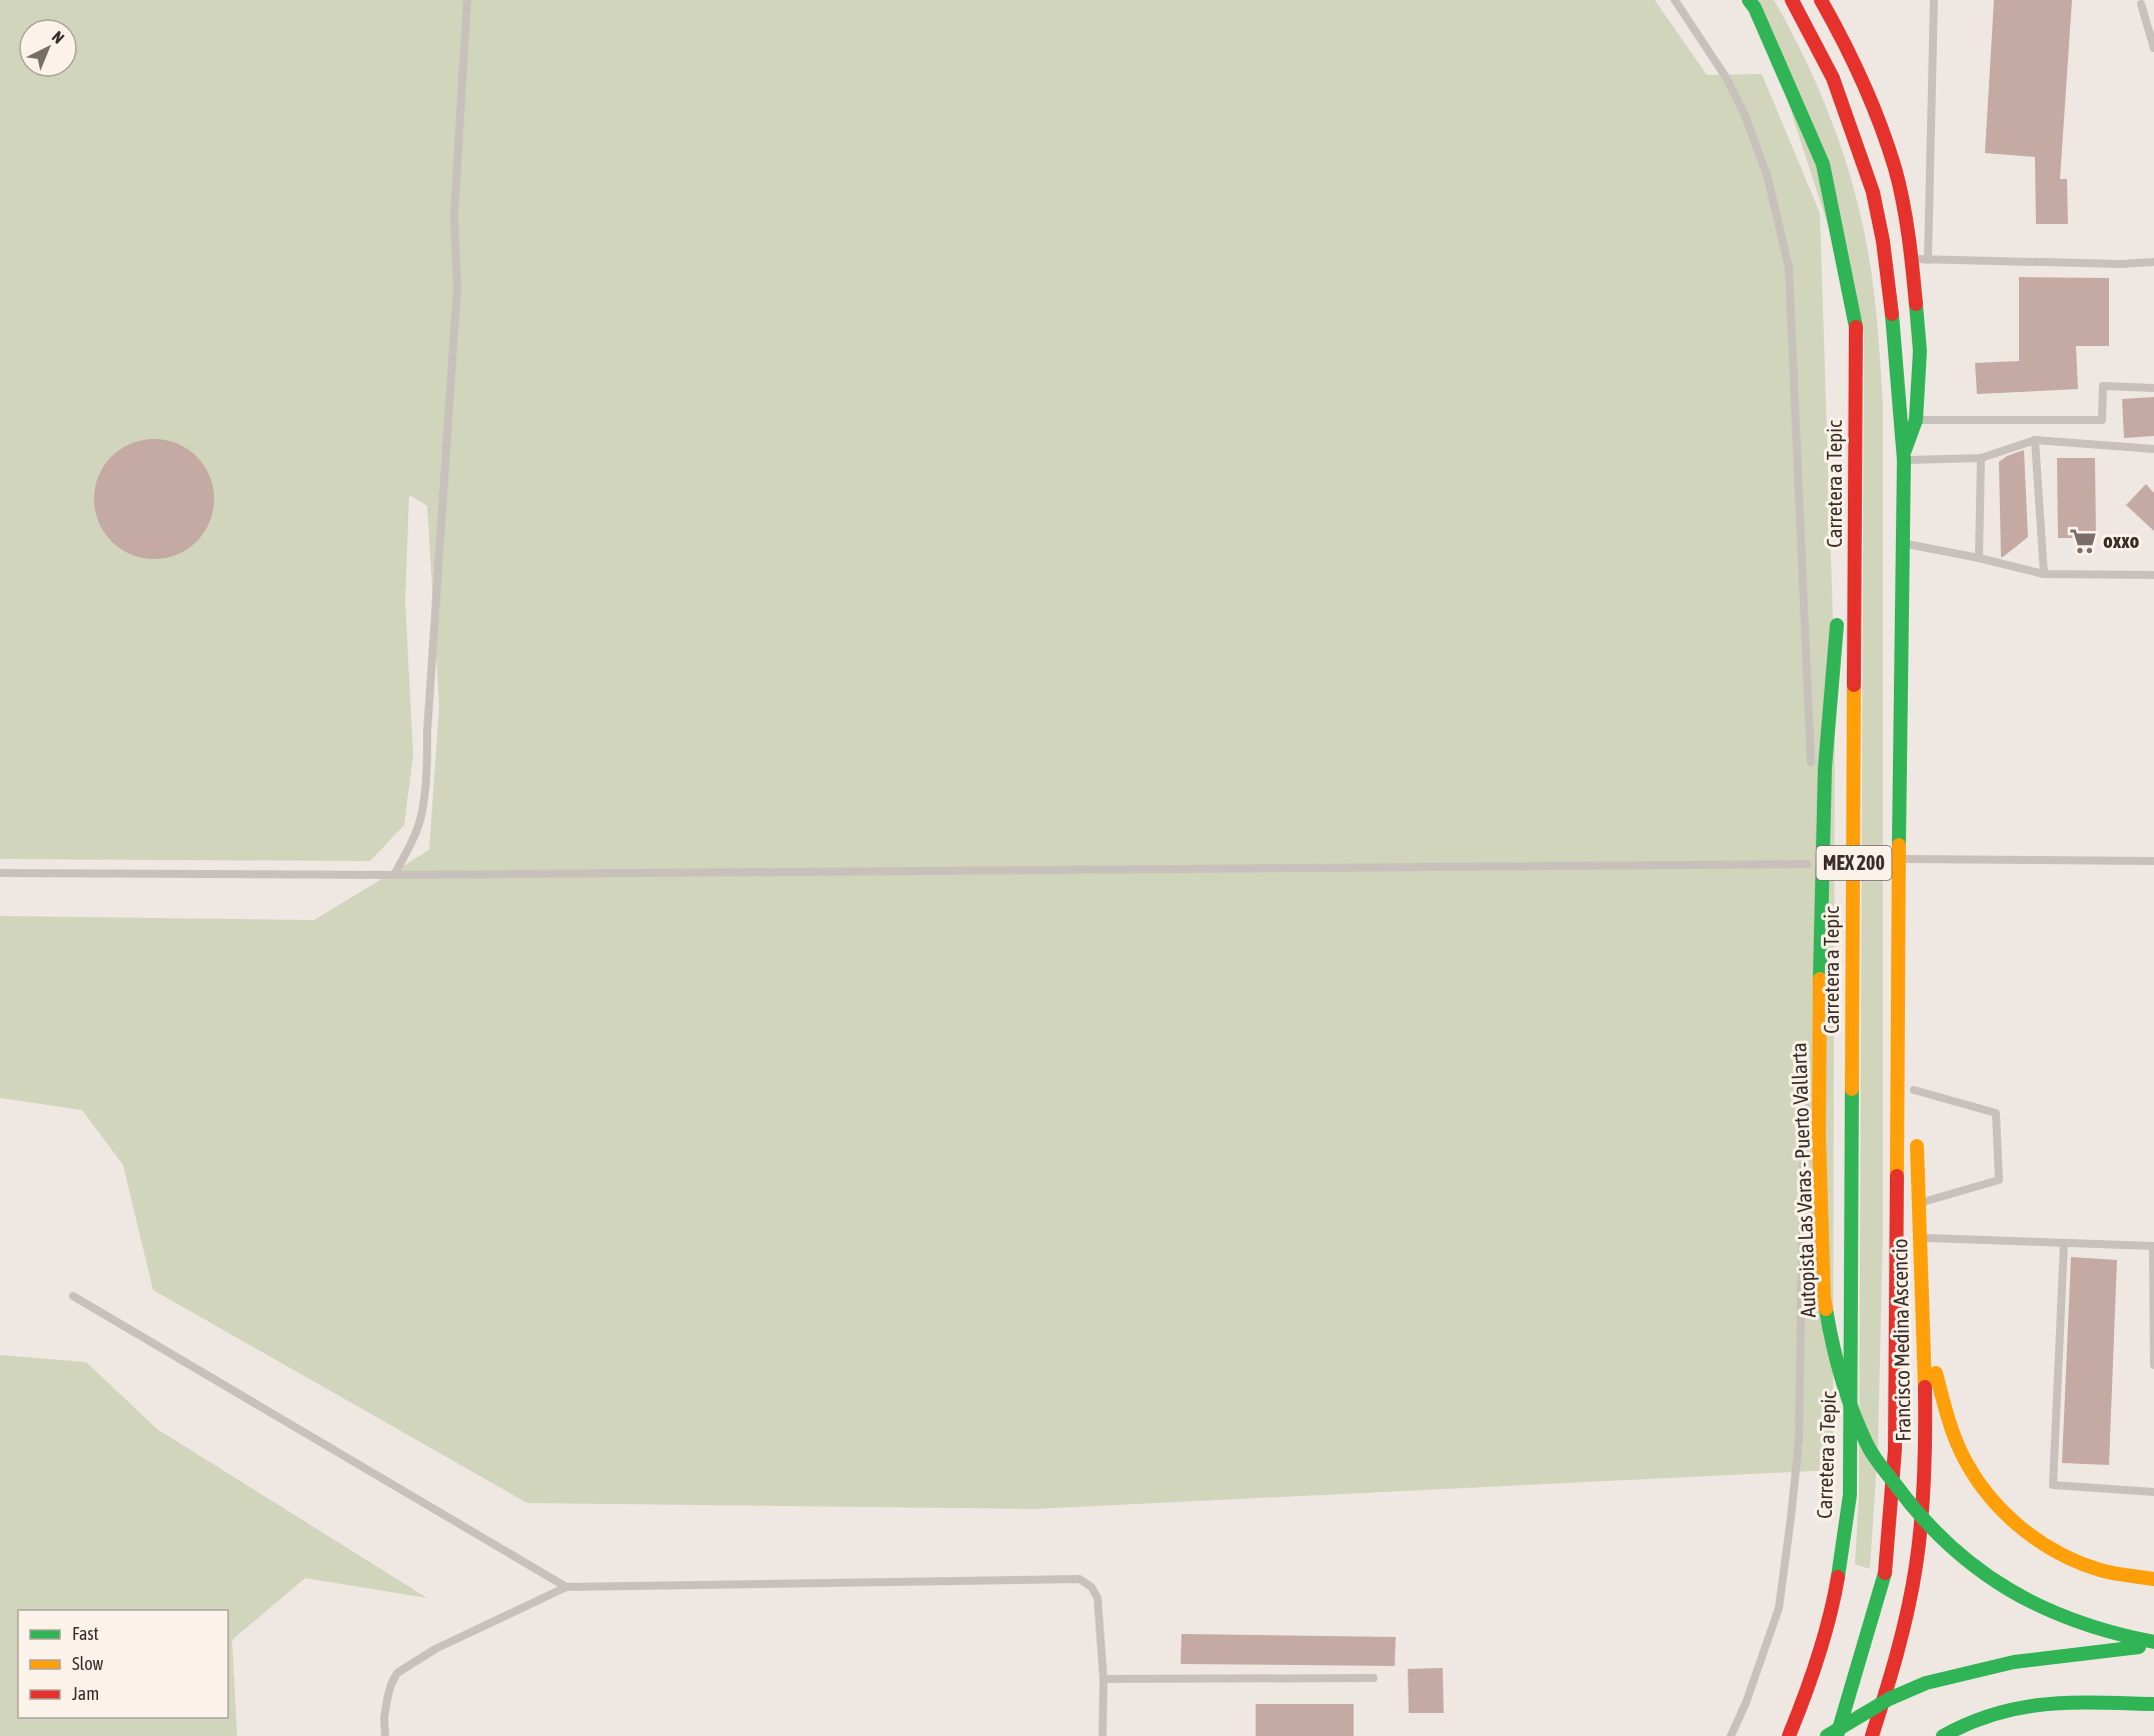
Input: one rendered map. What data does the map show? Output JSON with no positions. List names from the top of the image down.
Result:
{
  "streets": {
    "main road": [
      "Carretera a Tepic",
      "MEX 200",
      "Autopista Las Varas - Puerto Vallarta",
      "Francisco Medina Ascencio"
    ]
  },
  "places": {
    "supermarket": ["oxxo"]
  },
  "legend": ["Fast", "Slow", "Jam"],
  "north": "top right"
}
